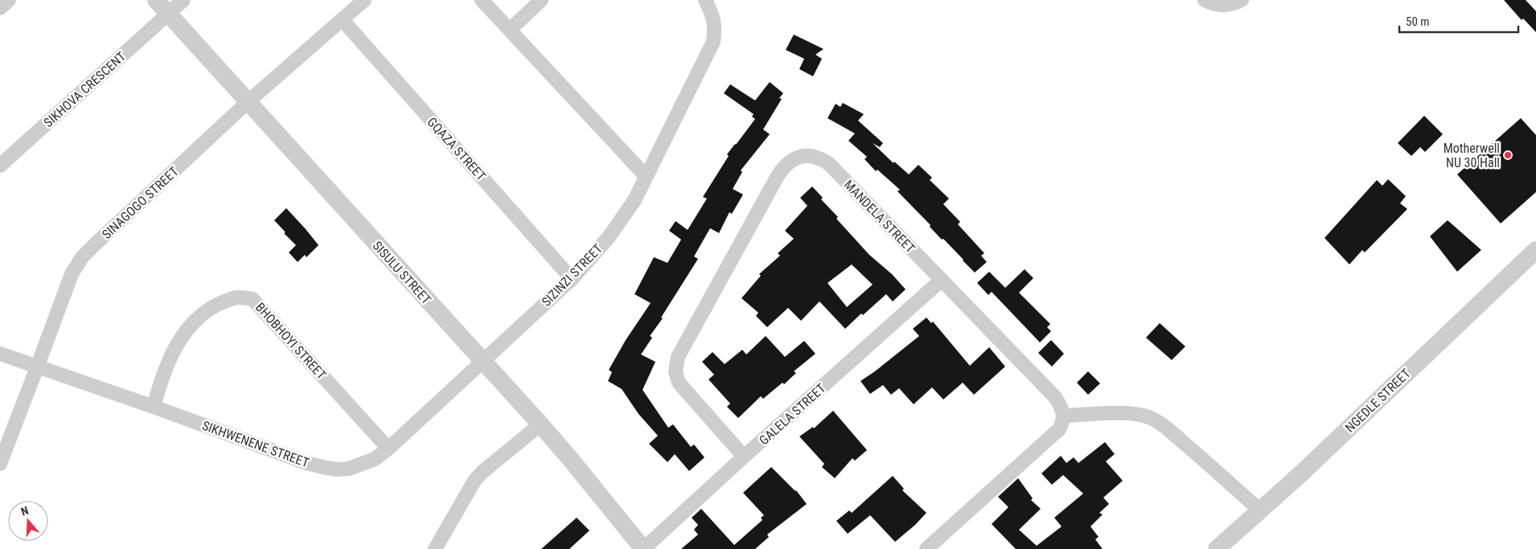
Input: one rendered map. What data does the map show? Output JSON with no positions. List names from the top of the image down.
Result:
{
  "streets": {
    "street": [
      "SIKHOVA CRESCENT",
      "GQAZA STREET",
      "SINAGOGO STREET",
      "MANDELA STREET",
      "SISULU STREET",
      "SIZINZI STREET",
      "BHOBHOYI STREET",
      "NGEDLE STREET",
      "GALELA STREET",
      "SIKHWENENE STREET"
    ]
  },
  "crossings": [
    ["SIKHOVA CRESCENT", "SISULU STREET"],
    ["GQAZA STREET", "SINAGOGO STREET"],
    ["GQAZA STREET", "SIZINZI STREET"],
    ["SINAGOGO STREET", "SISULU STREET"],
    ["SINAGOGO STREET", "SIKHWENENE STREET"],
    ["MANDELA STREET", "GALELA STREET"],
    ["SISULU STREET", "SIZINZI STREET"],
    ["SISULU STREET", "GALELA STREET"],
    ["SISULU STREET", "SIKHWENENE STREET"],
    ["SIZINZI STREET", "SIKHWENENE STREET"],
    ["BHOBHOYI STREET", "SIKHWENENE STREET"]
  ],
  "places": ["Motherwell NU 30 Hall"],
  "scale_bar": "50 m",
  "north": "top"
}
